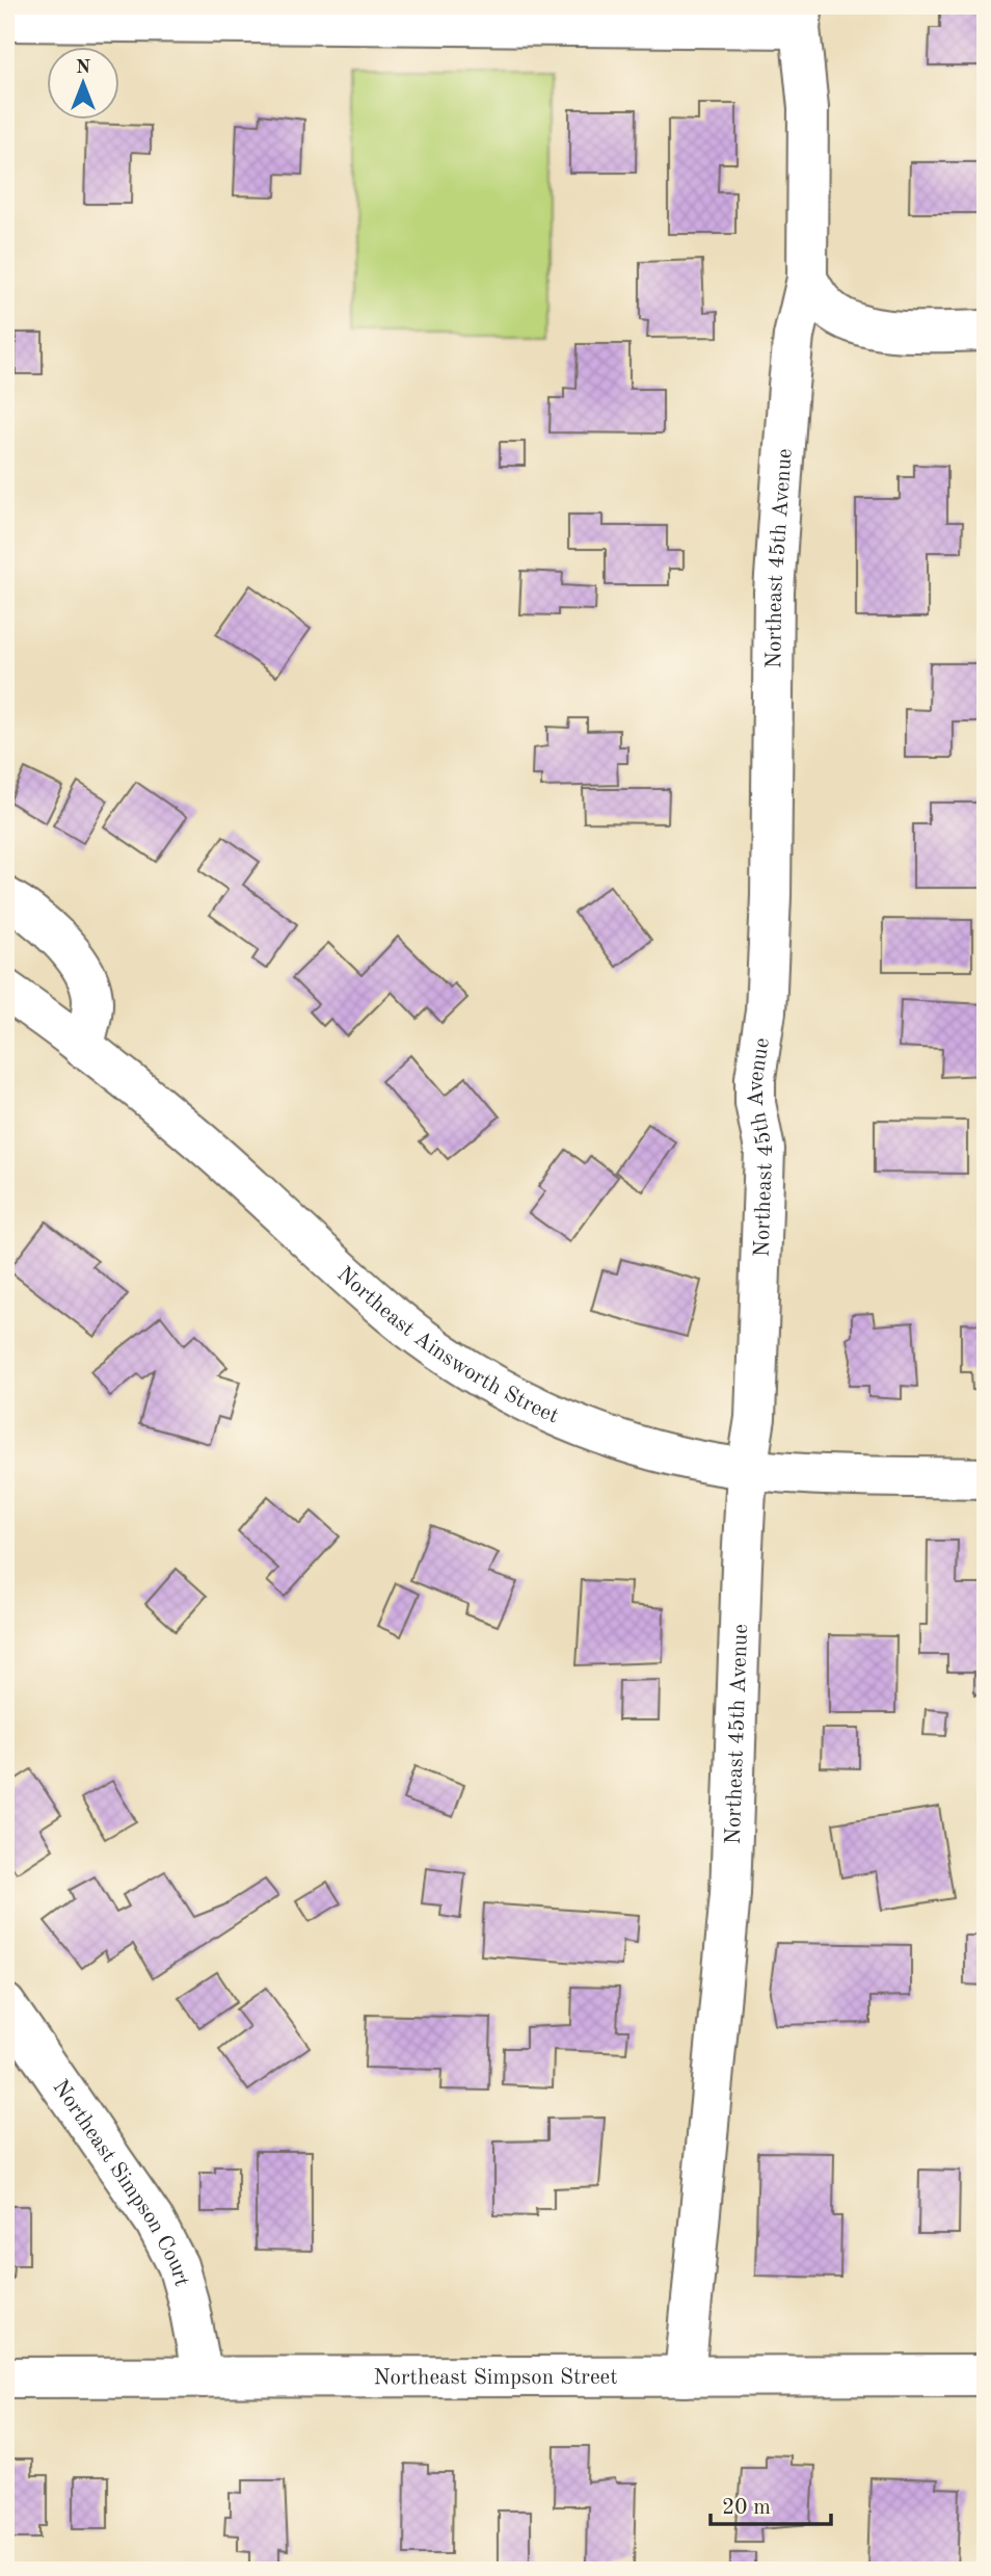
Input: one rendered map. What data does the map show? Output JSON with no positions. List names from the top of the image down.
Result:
{
  "streets": {
    "street": [
      "Northeast 45th Avenue",
      "Northeast Ainsworth Street",
      "Northeast Simpson Court",
      "Northeast Simpson Street"
    ]
  },
  "crossings": [
    ["Northeast 45th Avenue", "Northeast Ainsworth Street"],
    ["Northeast 45th Avenue", "Northeast Simpson Street"],
    ["Northeast Simpson Court", "Northeast Simpson Street"]
  ],
  "scale_bar": "20 m",
  "north": "top"
}
